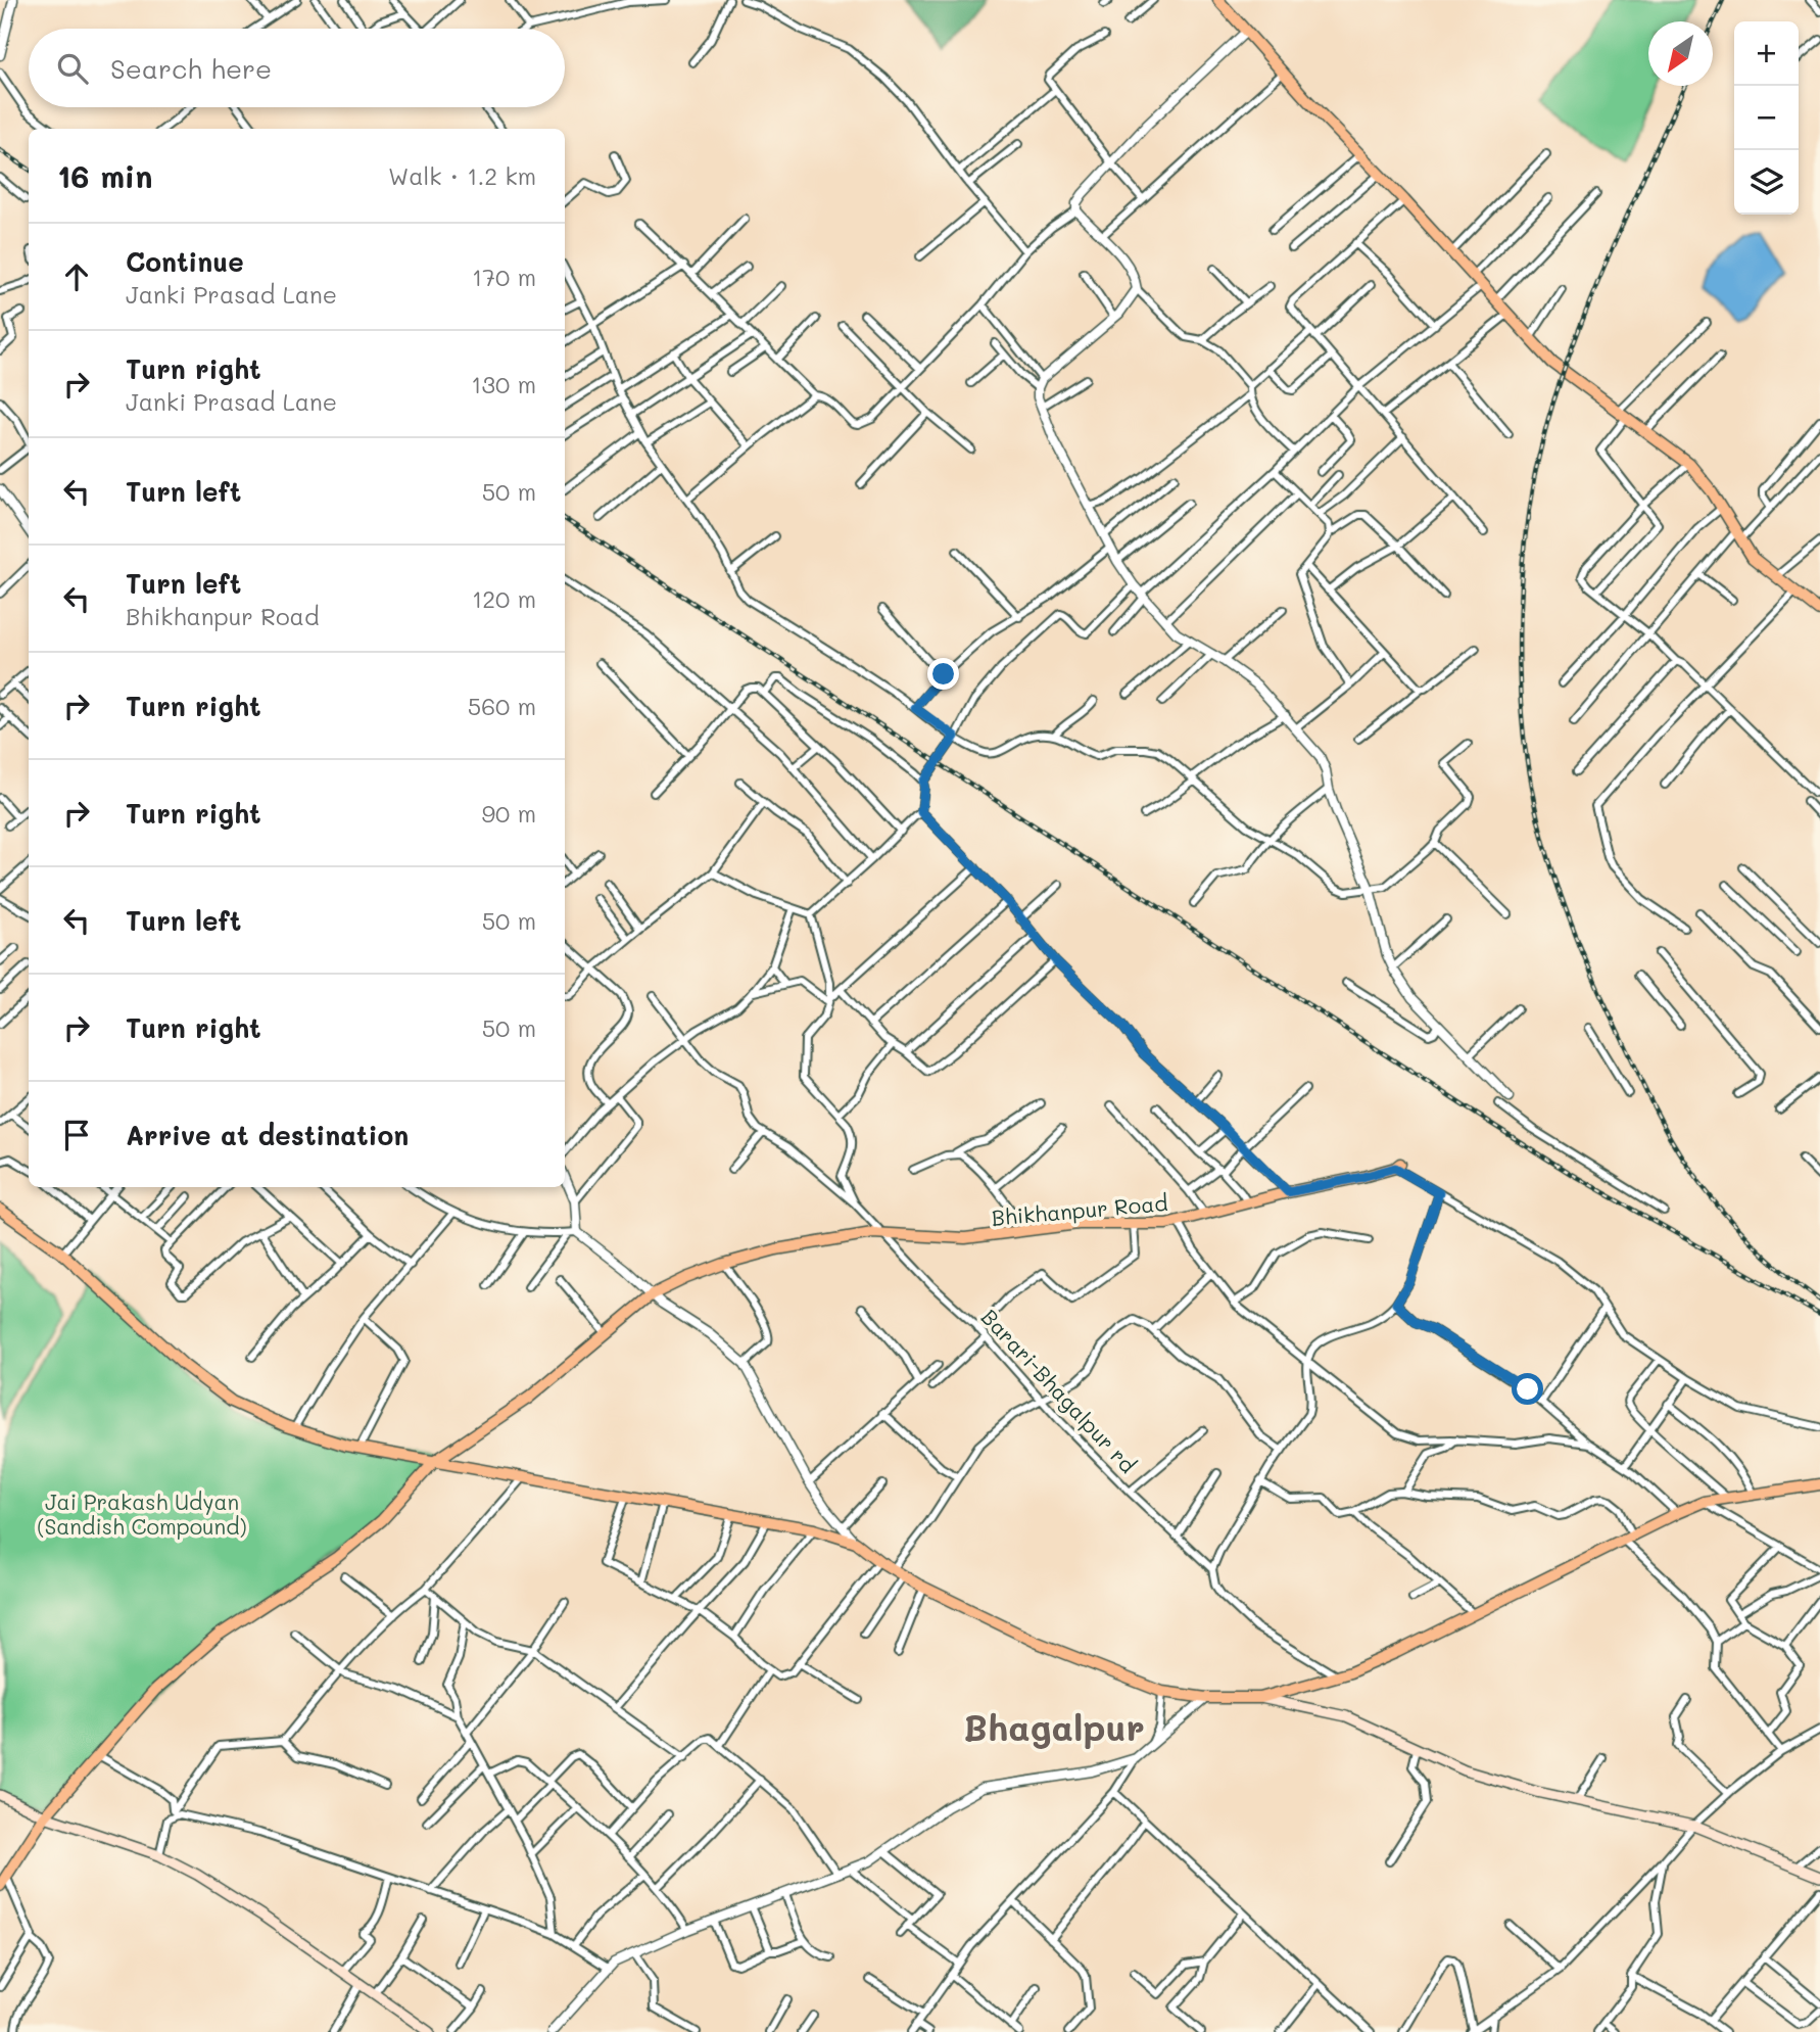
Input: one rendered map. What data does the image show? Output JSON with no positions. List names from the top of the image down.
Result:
{
  "streets": {
    "main road": ["Bhikhanpur Road"],
    "street": ["Barari-Bhagalpur rd"]
  },
  "crossings": [
    ["Bhikhanpur Road", "Barari-Bhagalpur rd"]
  ],
  "districts": ["Bhagalpur"],
  "parks": ["Jai Prakash Udyan (Sandish Compound)"],
  "north": "bottom left",
  "page": {
    "map_buttons": ["+", "−"],
    "search": "Search here",
    "heading": ["16 min", "Walk · 1.2 km"],
    "list": [
      ["Continue", "Janki Prasad Lane", "170 m"],
      ["Turn right", "Janki Prasad Lane", "130 m"],
      ["Turn left", "50 m"],
      ["Turn left", "Bhikhanpur Road", "120 m"],
      ["Turn right", "560 m"],
      ["Turn right", "90 m"],
      ["Turn left", "50 m"],
      ["Turn right", "50 m"],
      "Arrive at destination"
    ]
  }
}
